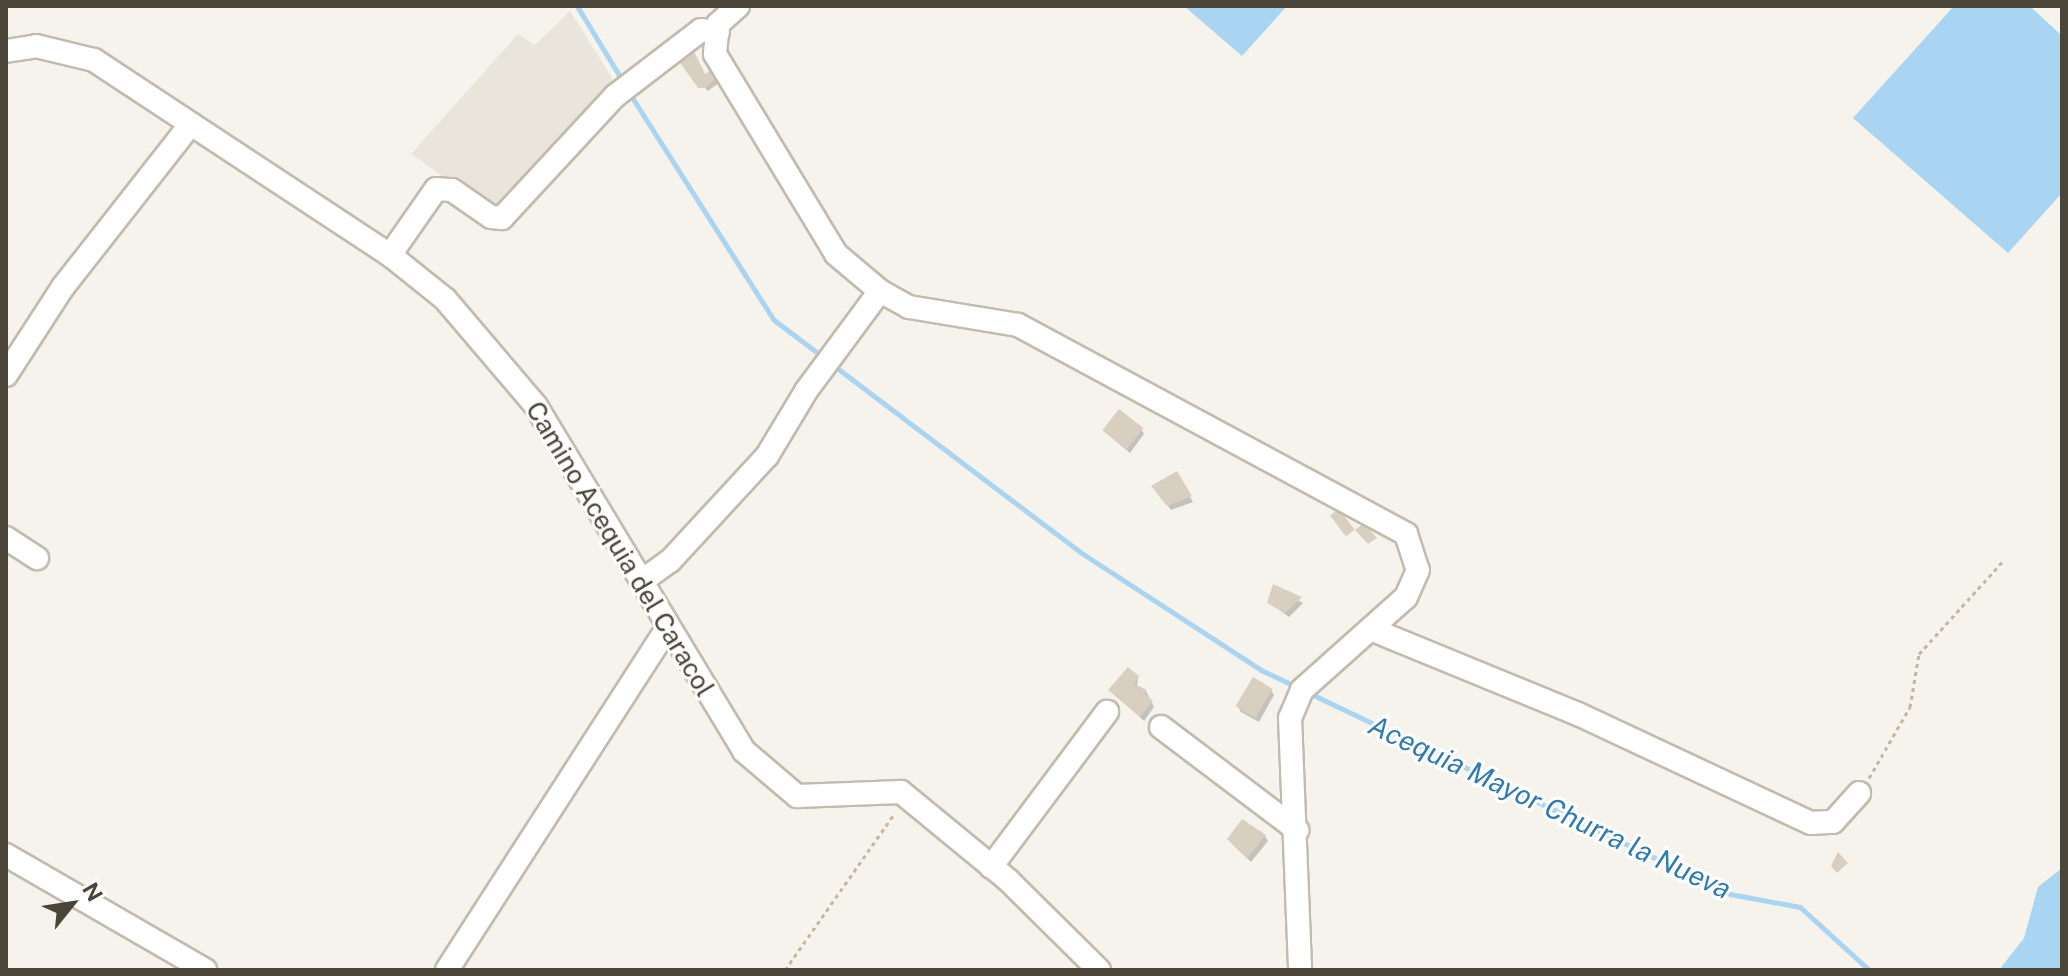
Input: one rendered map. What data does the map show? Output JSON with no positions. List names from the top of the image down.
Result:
{
  "streets": {
    "street": ["Camino Acequia del Caracol"]
  },
  "water": ["Acequia Mayor Churra la Nueva"],
  "north": "top right"
}
